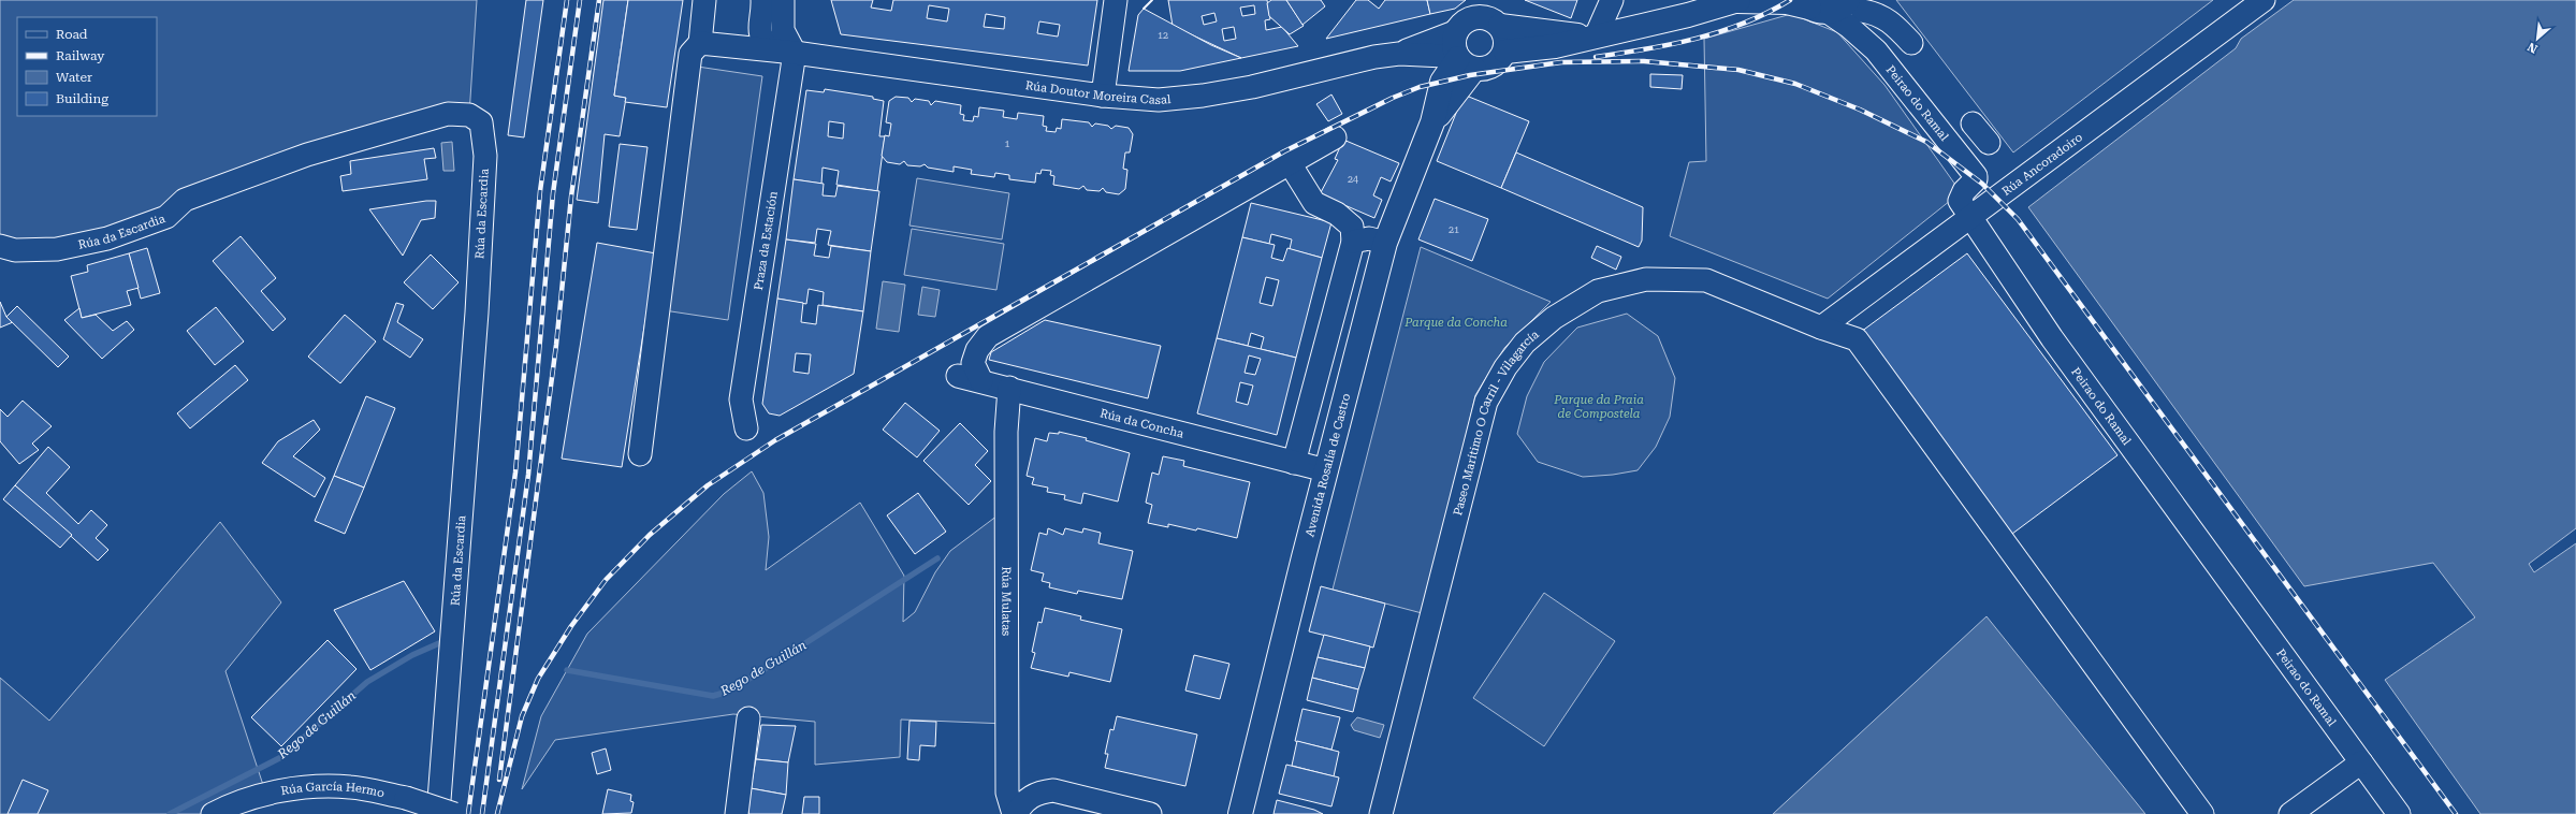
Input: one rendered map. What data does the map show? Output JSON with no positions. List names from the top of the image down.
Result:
{
  "streets": {
    "main road": ["Avenida Rosalía de Castro"],
    "street": [
      "Rúa Doutor Moreira Casal",
      "Peirao do Ramal",
      "Rúa Ancoradoiro",
      "Rúa da Escardia",
      "Praza da Estación",
      "Rúa da Concha",
      "Paseo Marítimo O Carril - Vilagarcía",
      "Rúa Mulatas",
      "Rúa García Hermo"
    ]
  },
  "crossings": [
    ["Rúa Doutor Moreira Casal", "Praza da Estación"],
    ["Rúa Doutor Moreira Casal", "Avenida Rosalía de Castro"],
    ["Peirao do Ramal", "Rúa Ancoradoiro"],
    ["Rúa Ancoradoiro", "Paseo Marítimo O Carril - Vilagarcía"],
    ["Rúa da Concha", "Avenida Rosalía de Castro"],
    ["Rúa da Concha", "Rúa Mulatas"]
  ],
  "water": ["Rego de Guillán"],
  "parks": ["Parque da Concha", "Parque da Praia de Compostela"],
  "house_numbers": [
    "12",
    "1",
    "24",
    "21"
  ],
  "legend": [
    "Road",
    "Railway",
    "Water",
    "Building"
  ],
  "north": "bottom left"
}
